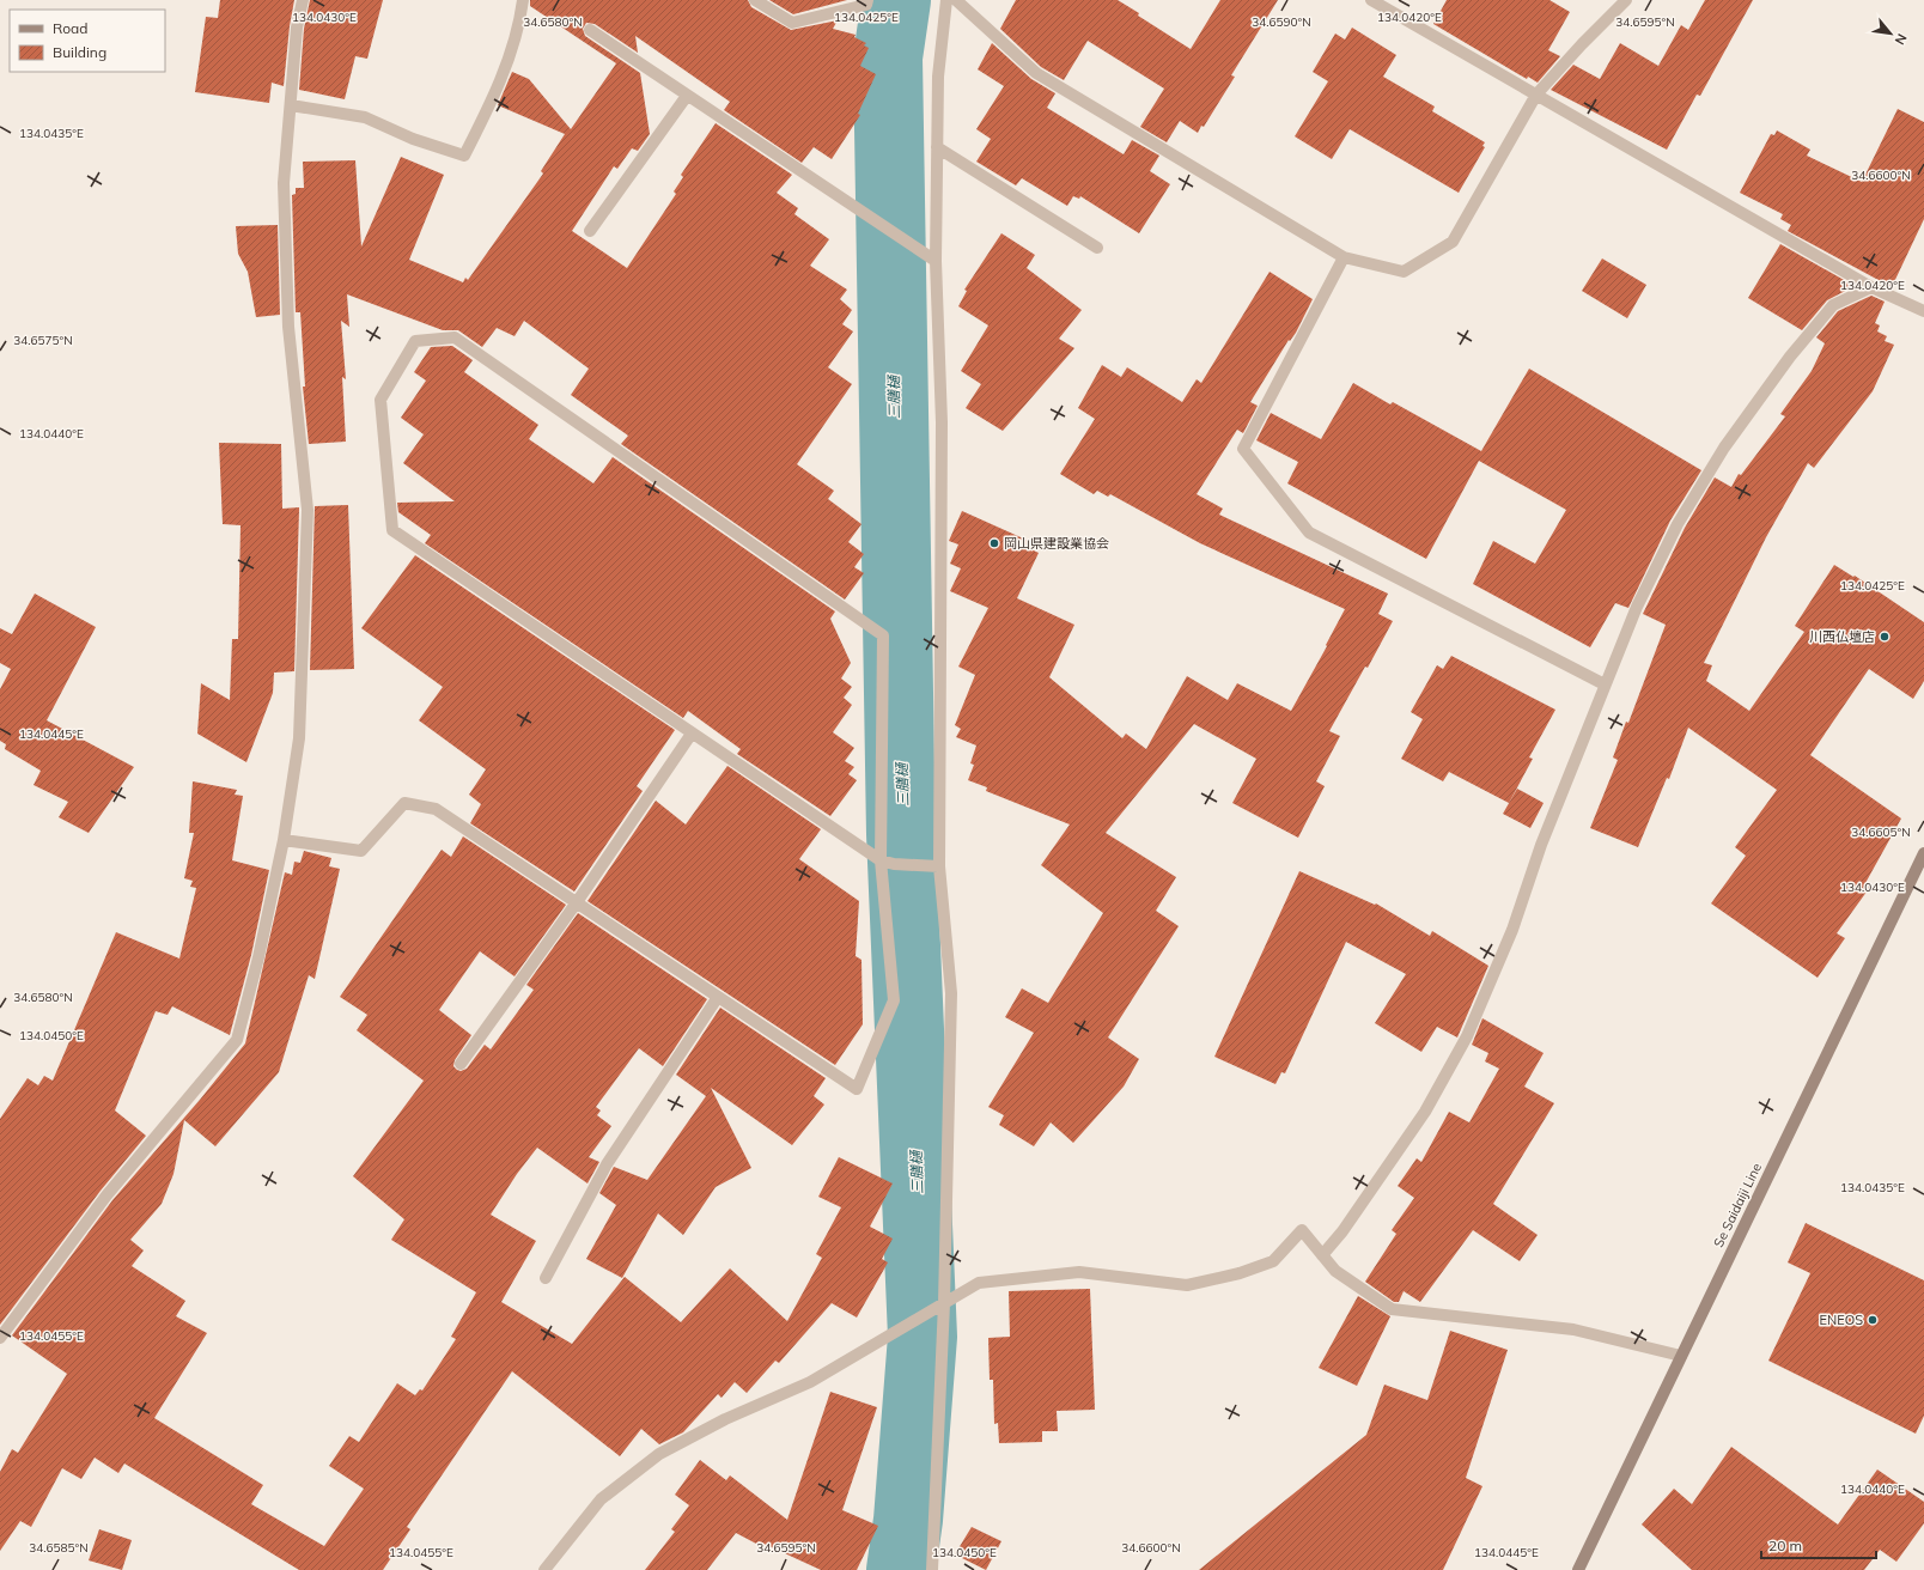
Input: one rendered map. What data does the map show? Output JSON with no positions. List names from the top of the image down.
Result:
{
  "streets": {
    "main road": ["Se Saidaiji Line"]
  },
  "water": ["三膳樋"],
  "places": ["岡山県建設業協会", "川西仏壇店", "ENEOS"],
  "legend": ["Road", "Building"],
  "scale_bar": "20 m",
  "north": "bottom right",
  "coordinates": [
    "134.0430°E",
    "134.0425°E",
    "134.0420°E",
    "34.6580°N",
    "34.6590°N",
    "34.6595°N",
    "134.0435°E",
    "34.6600°N",
    "34.6575°N",
    "134.0440°E",
    "134.0445°E",
    "34.6605°N",
    "134.0450°E",
    "134.0455°E",
    "34.6585°N"
  ]
}
